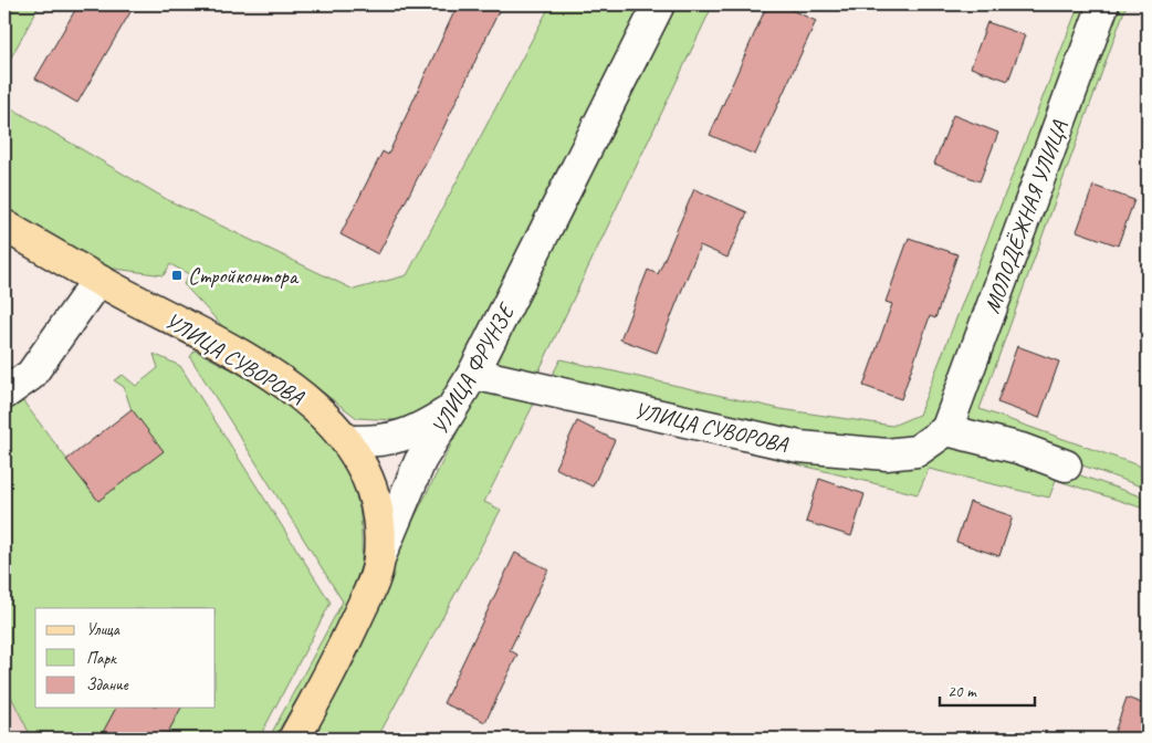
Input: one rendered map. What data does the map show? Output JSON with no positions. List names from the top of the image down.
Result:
{
  "streets": {
    "main road": ["УЛИЦА СУВОРОВА", "УЛИЦА ФРУНЗЕ"],
    "street": ["МОЛОДЁЖНАЯ УЛИЦА"]
  },
  "crossings": [
    ["МОЛОДЁЖНАЯ УЛИЦА", "УЛИЦА СУВОРОВА"],
    ["УЛИЦА СУВОРОВА", "УЛИЦА ФРУНЗЕ"]
  ],
  "places": {
    "transit": ["Стройконтора"]
  },
  "legend": ["Улица", "Парк", "Здание"],
  "scale_bar": "20 m"
}
